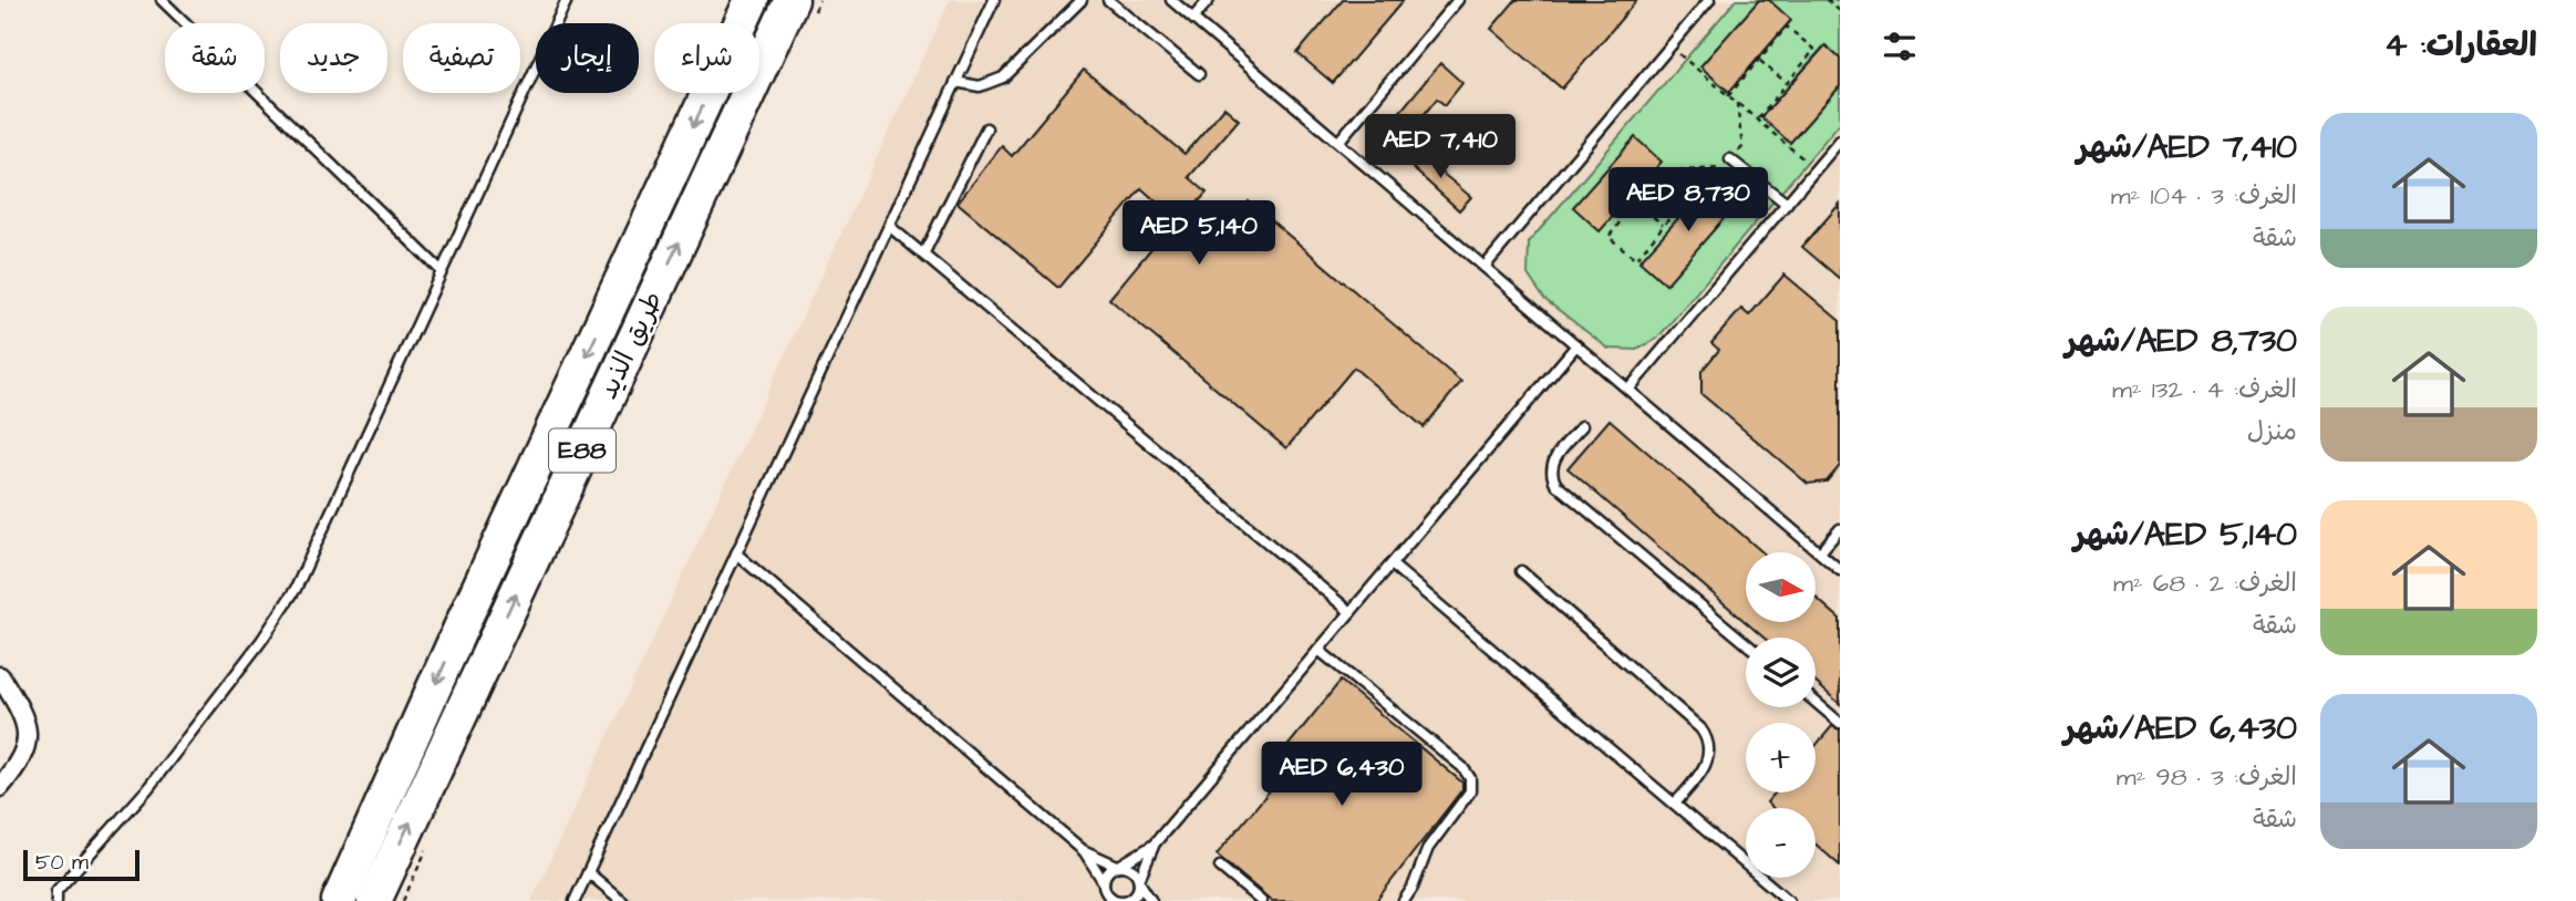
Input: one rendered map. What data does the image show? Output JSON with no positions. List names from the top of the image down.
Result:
{
  "streets": {
    "highway": ["طريق الذيد", "E88"]
  },
  "scale_bar": "50 m",
  "north": "right",
  "page": {
    "heading": "العقارات: 4",
    "chip": [
      "شراء",
      "إيجار",
      "تصفية",
      "جديد",
      "شقة"
    ],
    "list": [
      {
        "name": "AED 7,410/شهر",
        "note": "الغرف: 3 · 104 m² · شقة"
      },
      {
        "name": "AED 8,730/شهر",
        "note": "الغرف: 4 · 132 m² · منزل"
      },
      {
        "name": "AED 5,140/شهر",
        "note": "الغرف: 2 · 68 m² · شقة"
      },
      {
        "name": "AED 6,430/شهر",
        "note": "الغرف: 3 · 98 m² · شقة"
      }
    ],
    "price": [
      "AED 7,410",
      "AED 8,730",
      "AED 5,140",
      "AED 6,430"
    ],
    "map_buttons": ["+", "−"],
    "scale": "50 m"
  }
}
